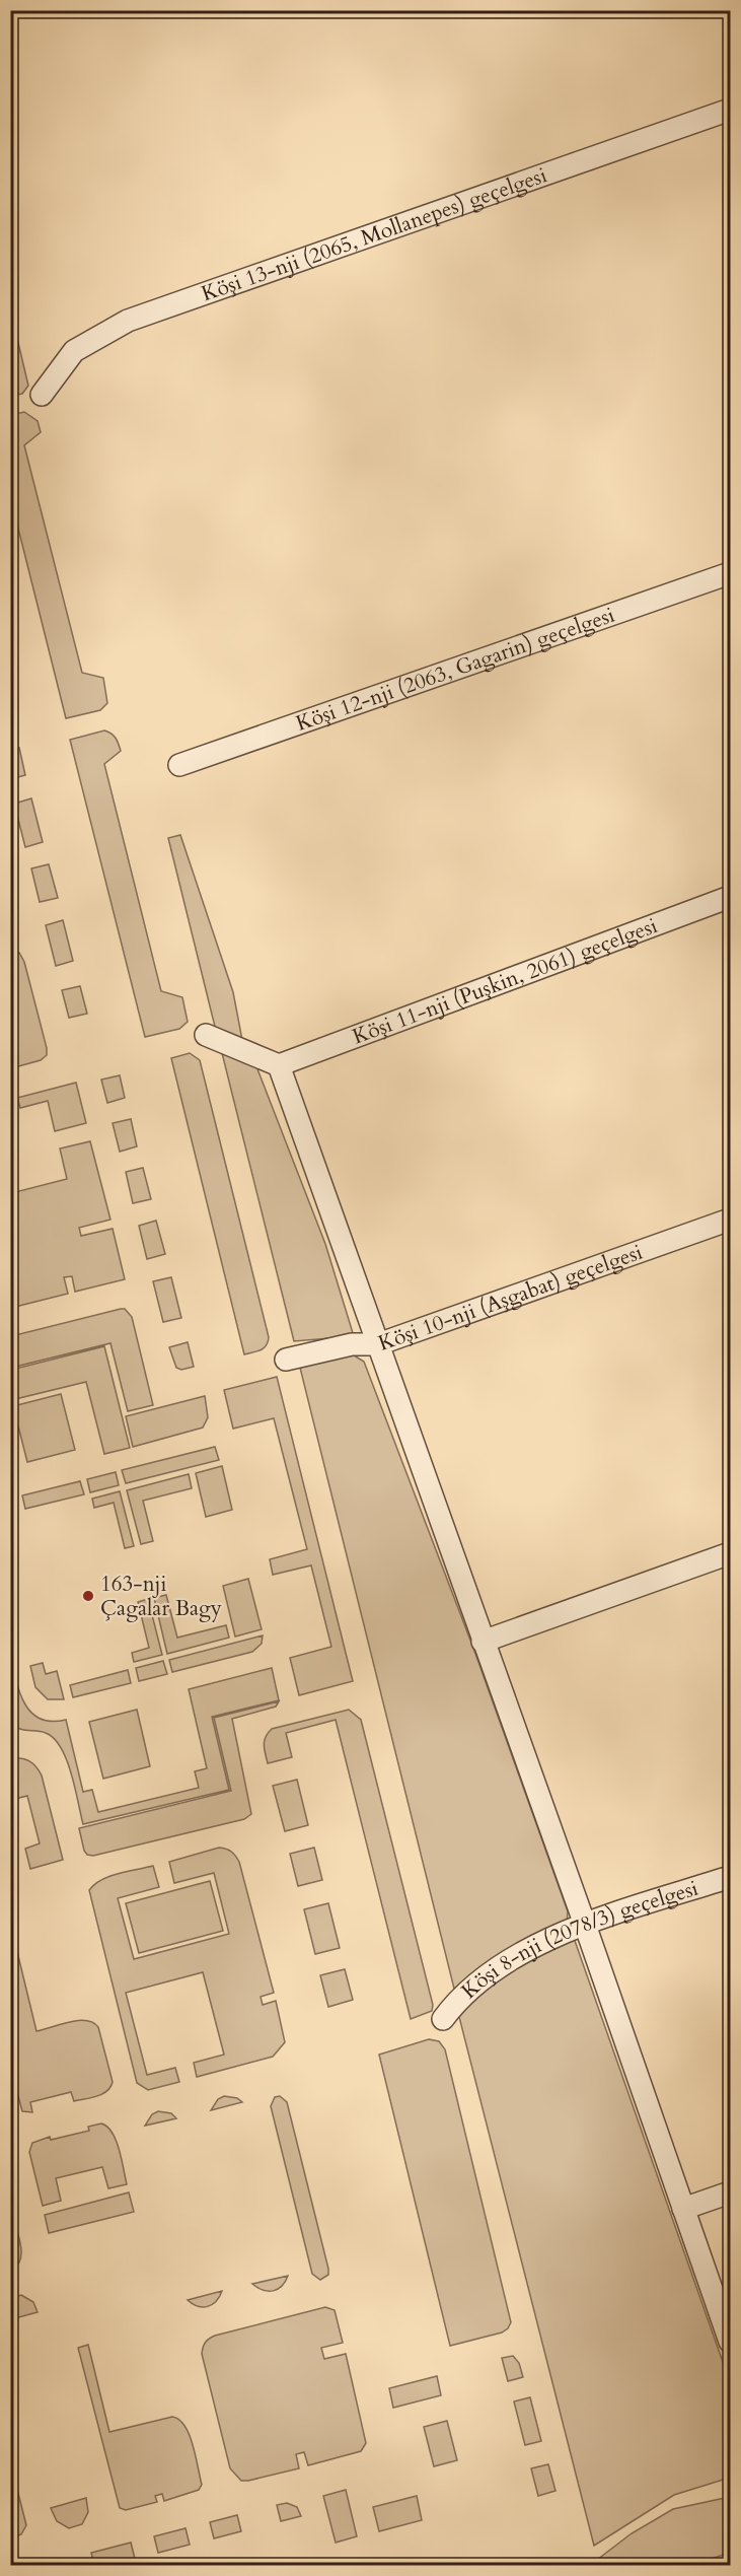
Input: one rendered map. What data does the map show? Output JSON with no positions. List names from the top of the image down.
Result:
{
  "streets": {
    "street": [
      "Köşi 13-nji (2065, Mollanepes) geçelgesi",
      "Köşi 12-nji (2063, Gagarin) geçelgesi",
      "Köşi 11-nji (Puşkin, 2061) geçelgesi",
      "Köşi 10-nji (Aşgabat) geçelgesi",
      "Köşi 8-nji (2078/3) geçelgesi"
    ]
  },
  "places": ["163-nji Çagalar Bagy"]
}
